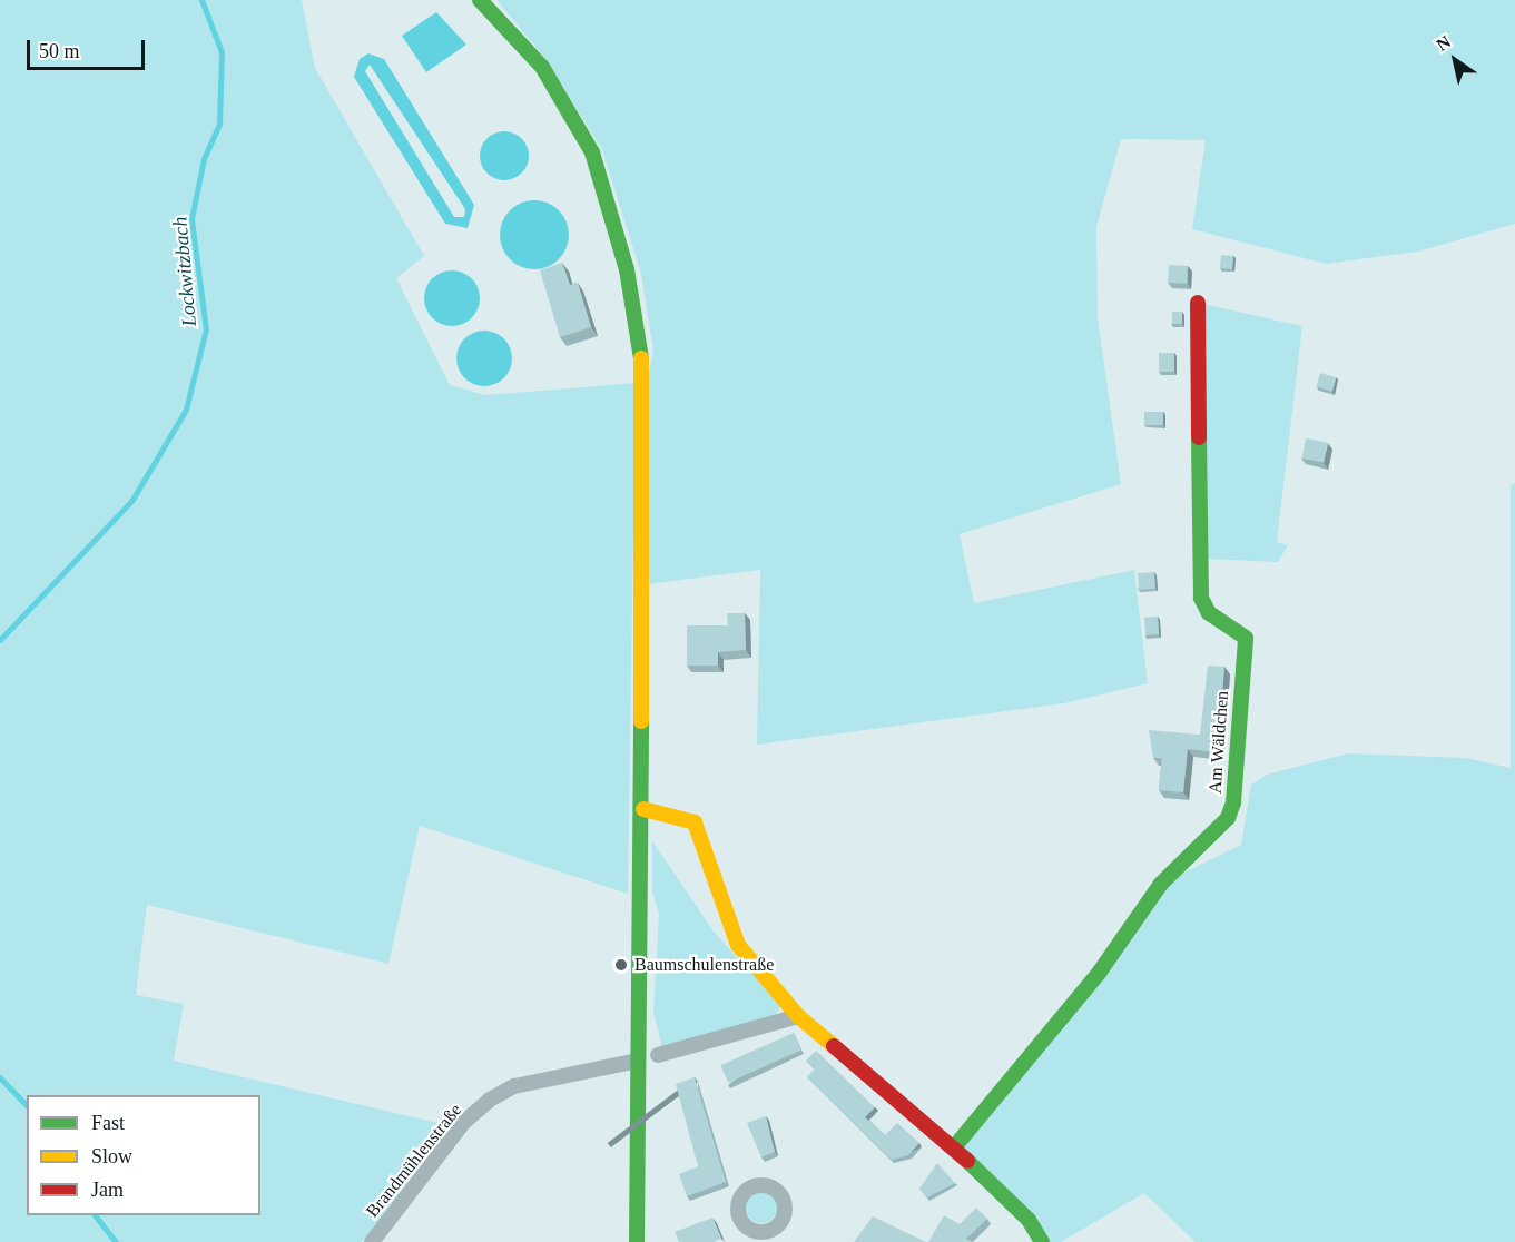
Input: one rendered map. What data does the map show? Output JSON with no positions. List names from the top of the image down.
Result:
{
  "streets": {
    "street": ["Am Wäldchen", "Brandmühlenstraße"]
  },
  "water": ["Lockwitzbach"],
  "places": ["Baumschulenstraße"],
  "legend": ["Fast", "Slow", "Jam"],
  "scale_bar": "50 m",
  "north": "top left"
}
